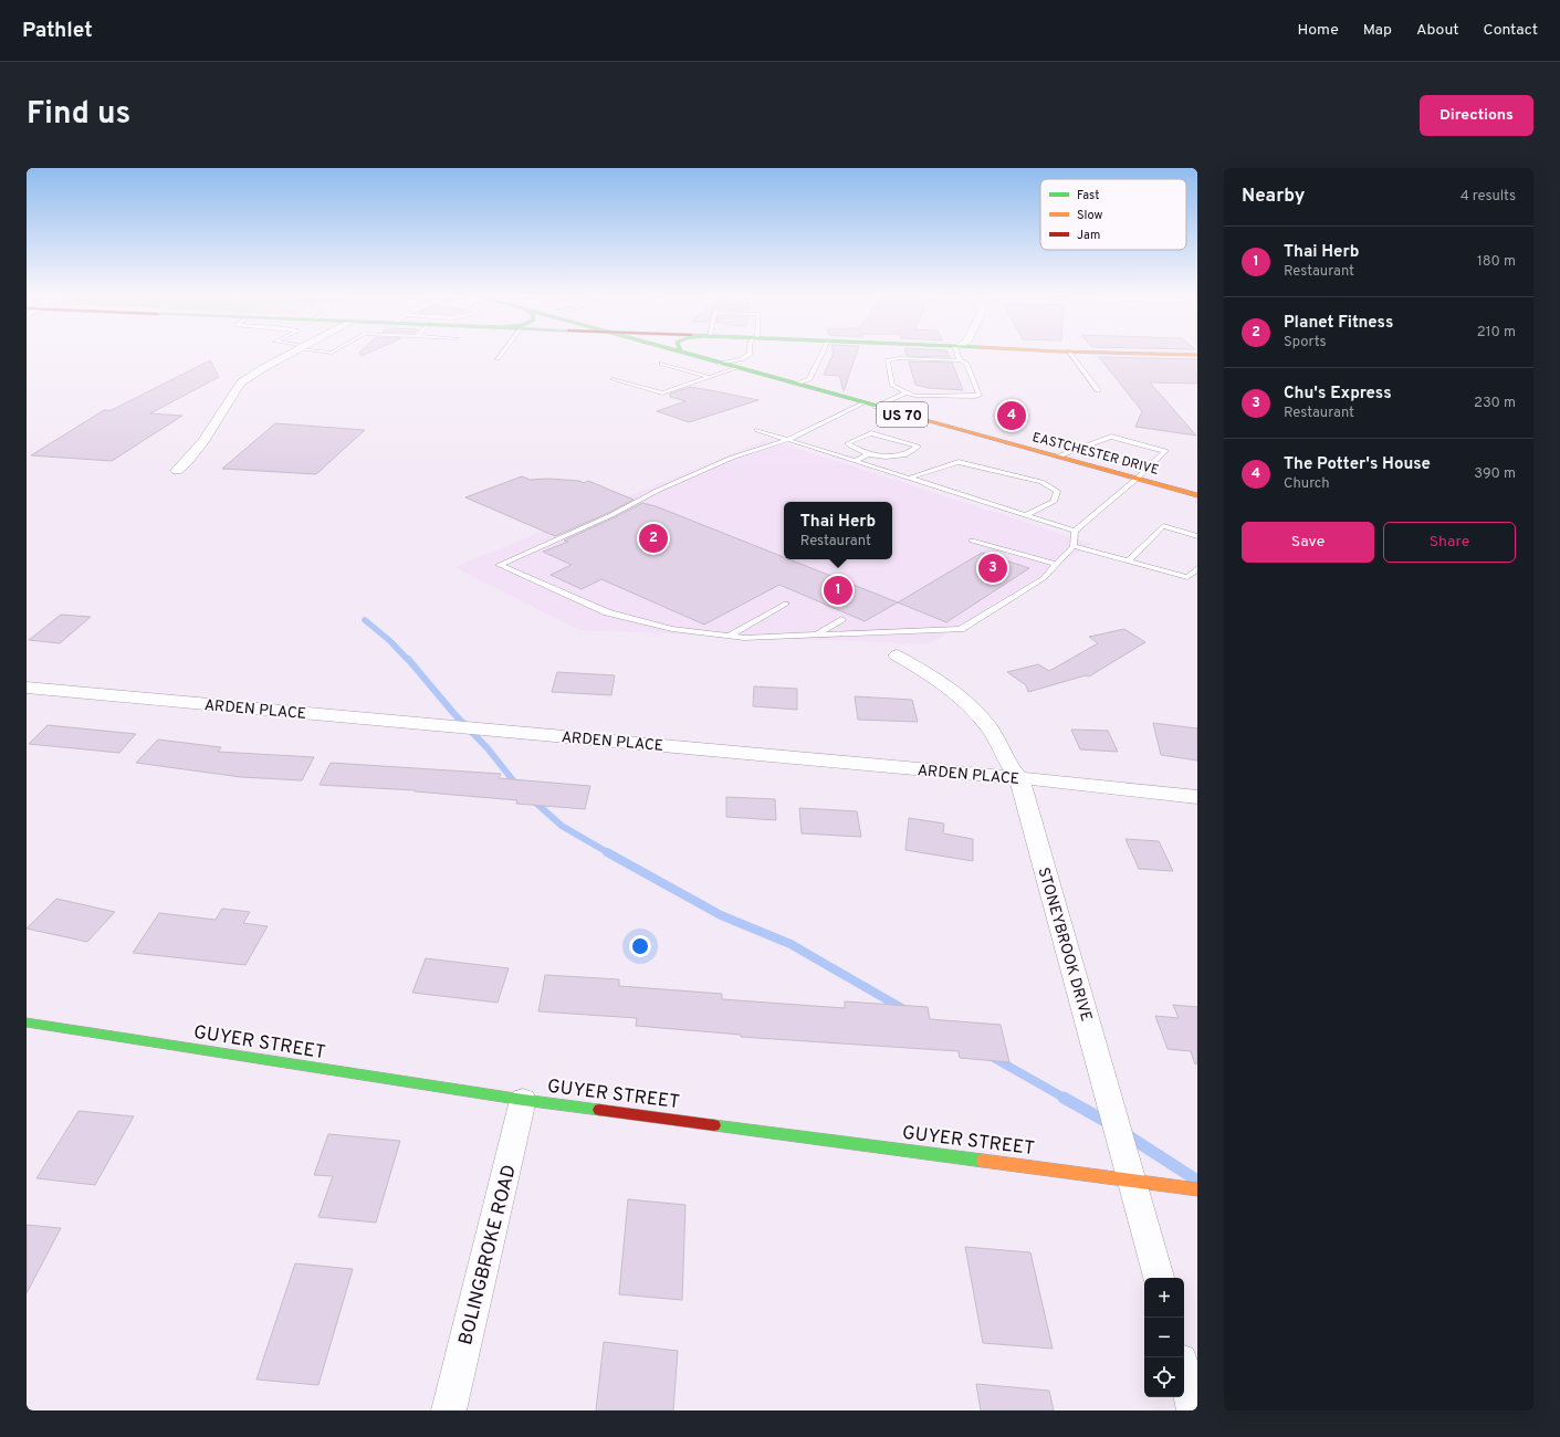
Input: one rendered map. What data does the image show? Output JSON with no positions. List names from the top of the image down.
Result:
{
  "streets": {
    "main road": ["US 70", "EASTCHESTER DRIVE", "GUYER STREET"],
    "street": ["ARDEN PLACE", "STONEYBROOK DRIVE", "BOLINGBROKE ROAD"]
  },
  "crossings": [
    ["ARDEN PLACE", "STONEYBROOK DRIVE"],
    ["STONEYBROOK DRIVE", "GUYER STREET"],
    ["GUYER STREET", "BOLINGBROKE ROAD"]
  ],
  "legend": ["Fast", "Slow", "Jam"],
  "page": {
    "header": "Pathlet",
    "nav": [
      "Home",
      "Map",
      "About",
      "Contact"
    ],
    "title": "Find us",
    "buttons": [
      "Directions",
      ["Save", "Share"]
    ],
    "heading": ["Nearby", "4 results"],
    "list": [
      {
        "mark": "1",
        "name": "Thai Herb",
        "note": "Restaurant",
        "value": "180 m"
      },
      {
        "mark": "2",
        "name": "Planet Fitness",
        "note": "Sports",
        "value": "210 m"
      },
      {
        "mark": "3",
        "name": "Chu's Express",
        "note": "Restaurant",
        "value": "230 m"
      },
      {
        "mark": "4",
        "name": "The Potter's House",
        "note": "Church",
        "value": "390 m"
      }
    ],
    "pins": [
      "4",
      "2",
      "3",
      "1"
    ],
    "popup": ["Thai Herb", "Restaurant"],
    "map_buttons": ["+", "−"]
  }
}
